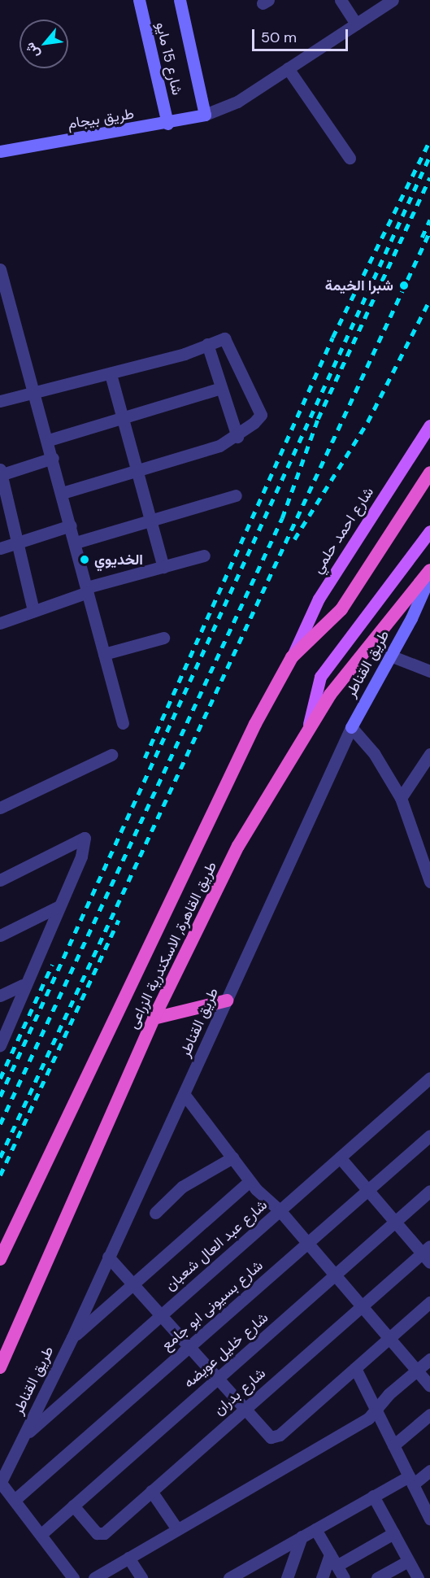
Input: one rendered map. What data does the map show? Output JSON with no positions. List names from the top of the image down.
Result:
{
  "streets": {
    "highway": ["طريق القاهرة, الاسكندرية الزراعى"],
    "main road": [
      "شارع 15 مايو",
      "طريق بيجام",
      "شارع احمد حلمي",
      "طريق القناطر"
    ],
    "street": [
      "شارع عبد العال شعبان",
      "شارع بسيونى ابو جامع",
      "شارع خليل عويضه",
      "شارع بدران"
    ]
  },
  "crossings": [
    ["شارع 15 مايو", "طريق بيجام"],
    ["شارع احمد حلمي", "طريق القاهرة, الاسكندرية الزراعى"],
    ["طريق القناطر", "شارع عبد العال شعبان"],
    ["شارع خليل عويضه", "شارع بدران"]
  ],
  "places": ["شبرا الخيمة", "الخديوي"],
  "scale_bar": "50 m",
  "north": "bottom left"
}
